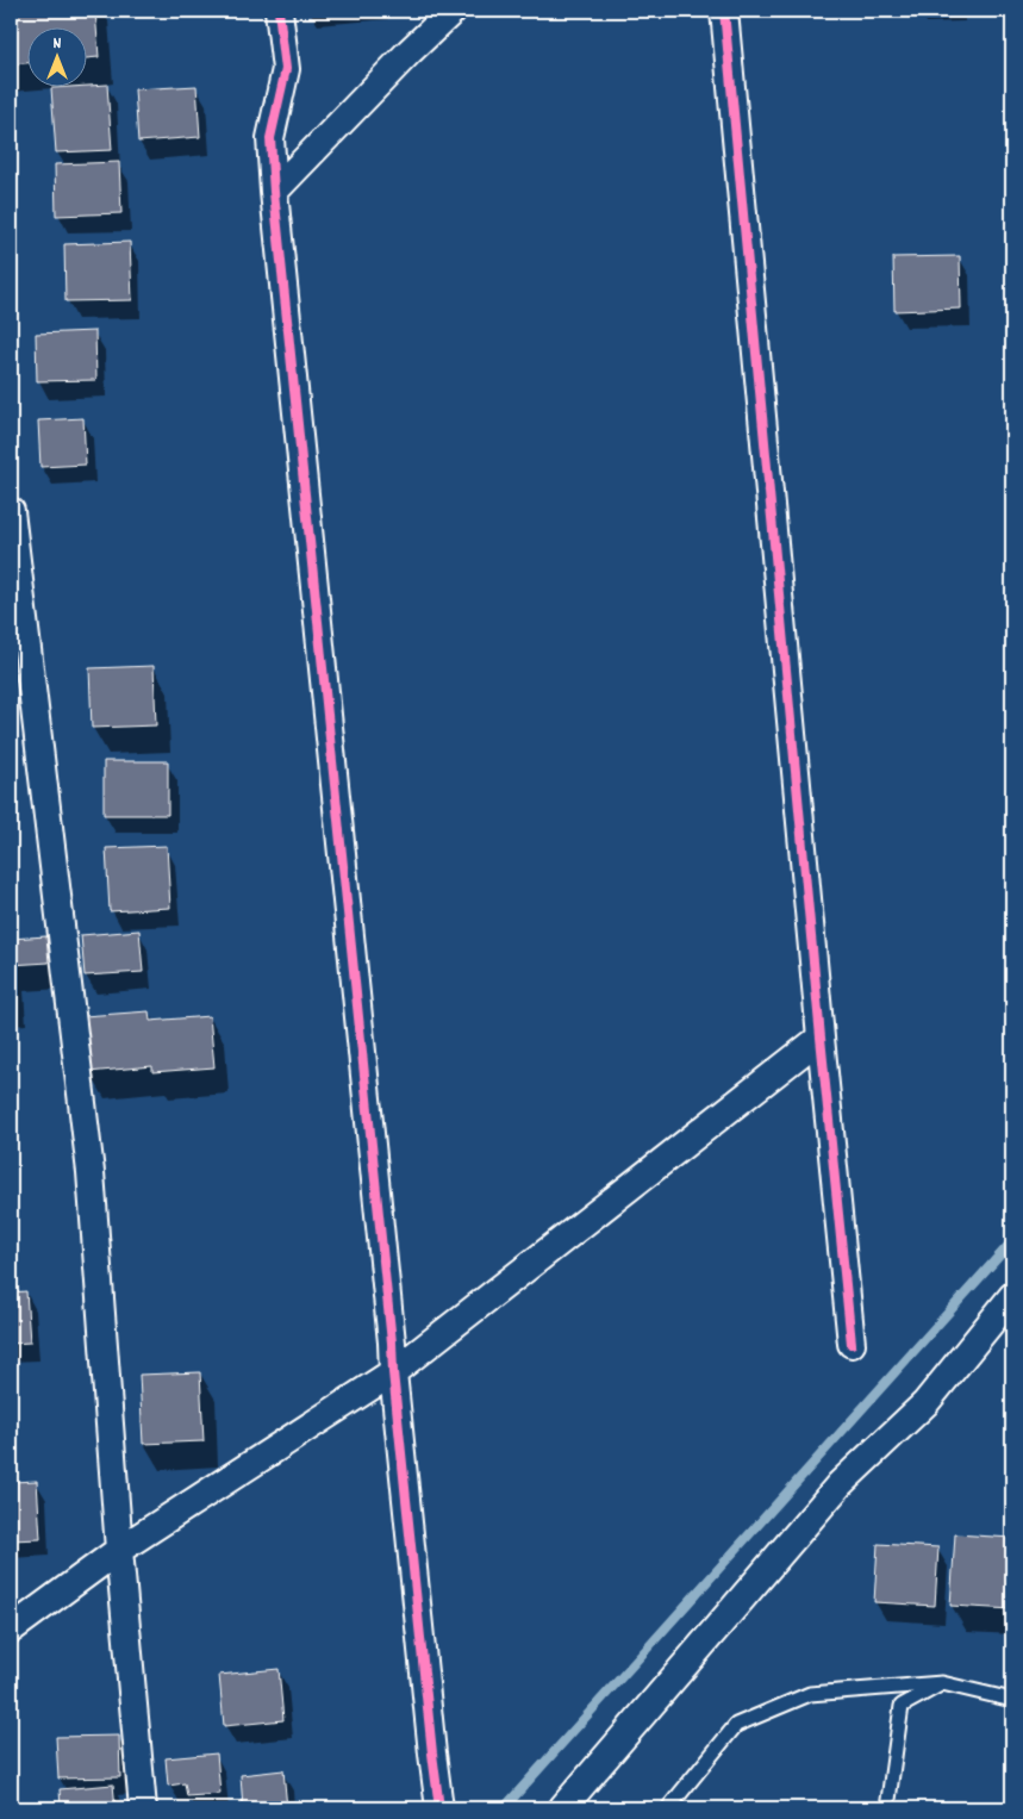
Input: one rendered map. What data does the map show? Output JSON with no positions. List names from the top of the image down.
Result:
{
  "north": "top"
}
